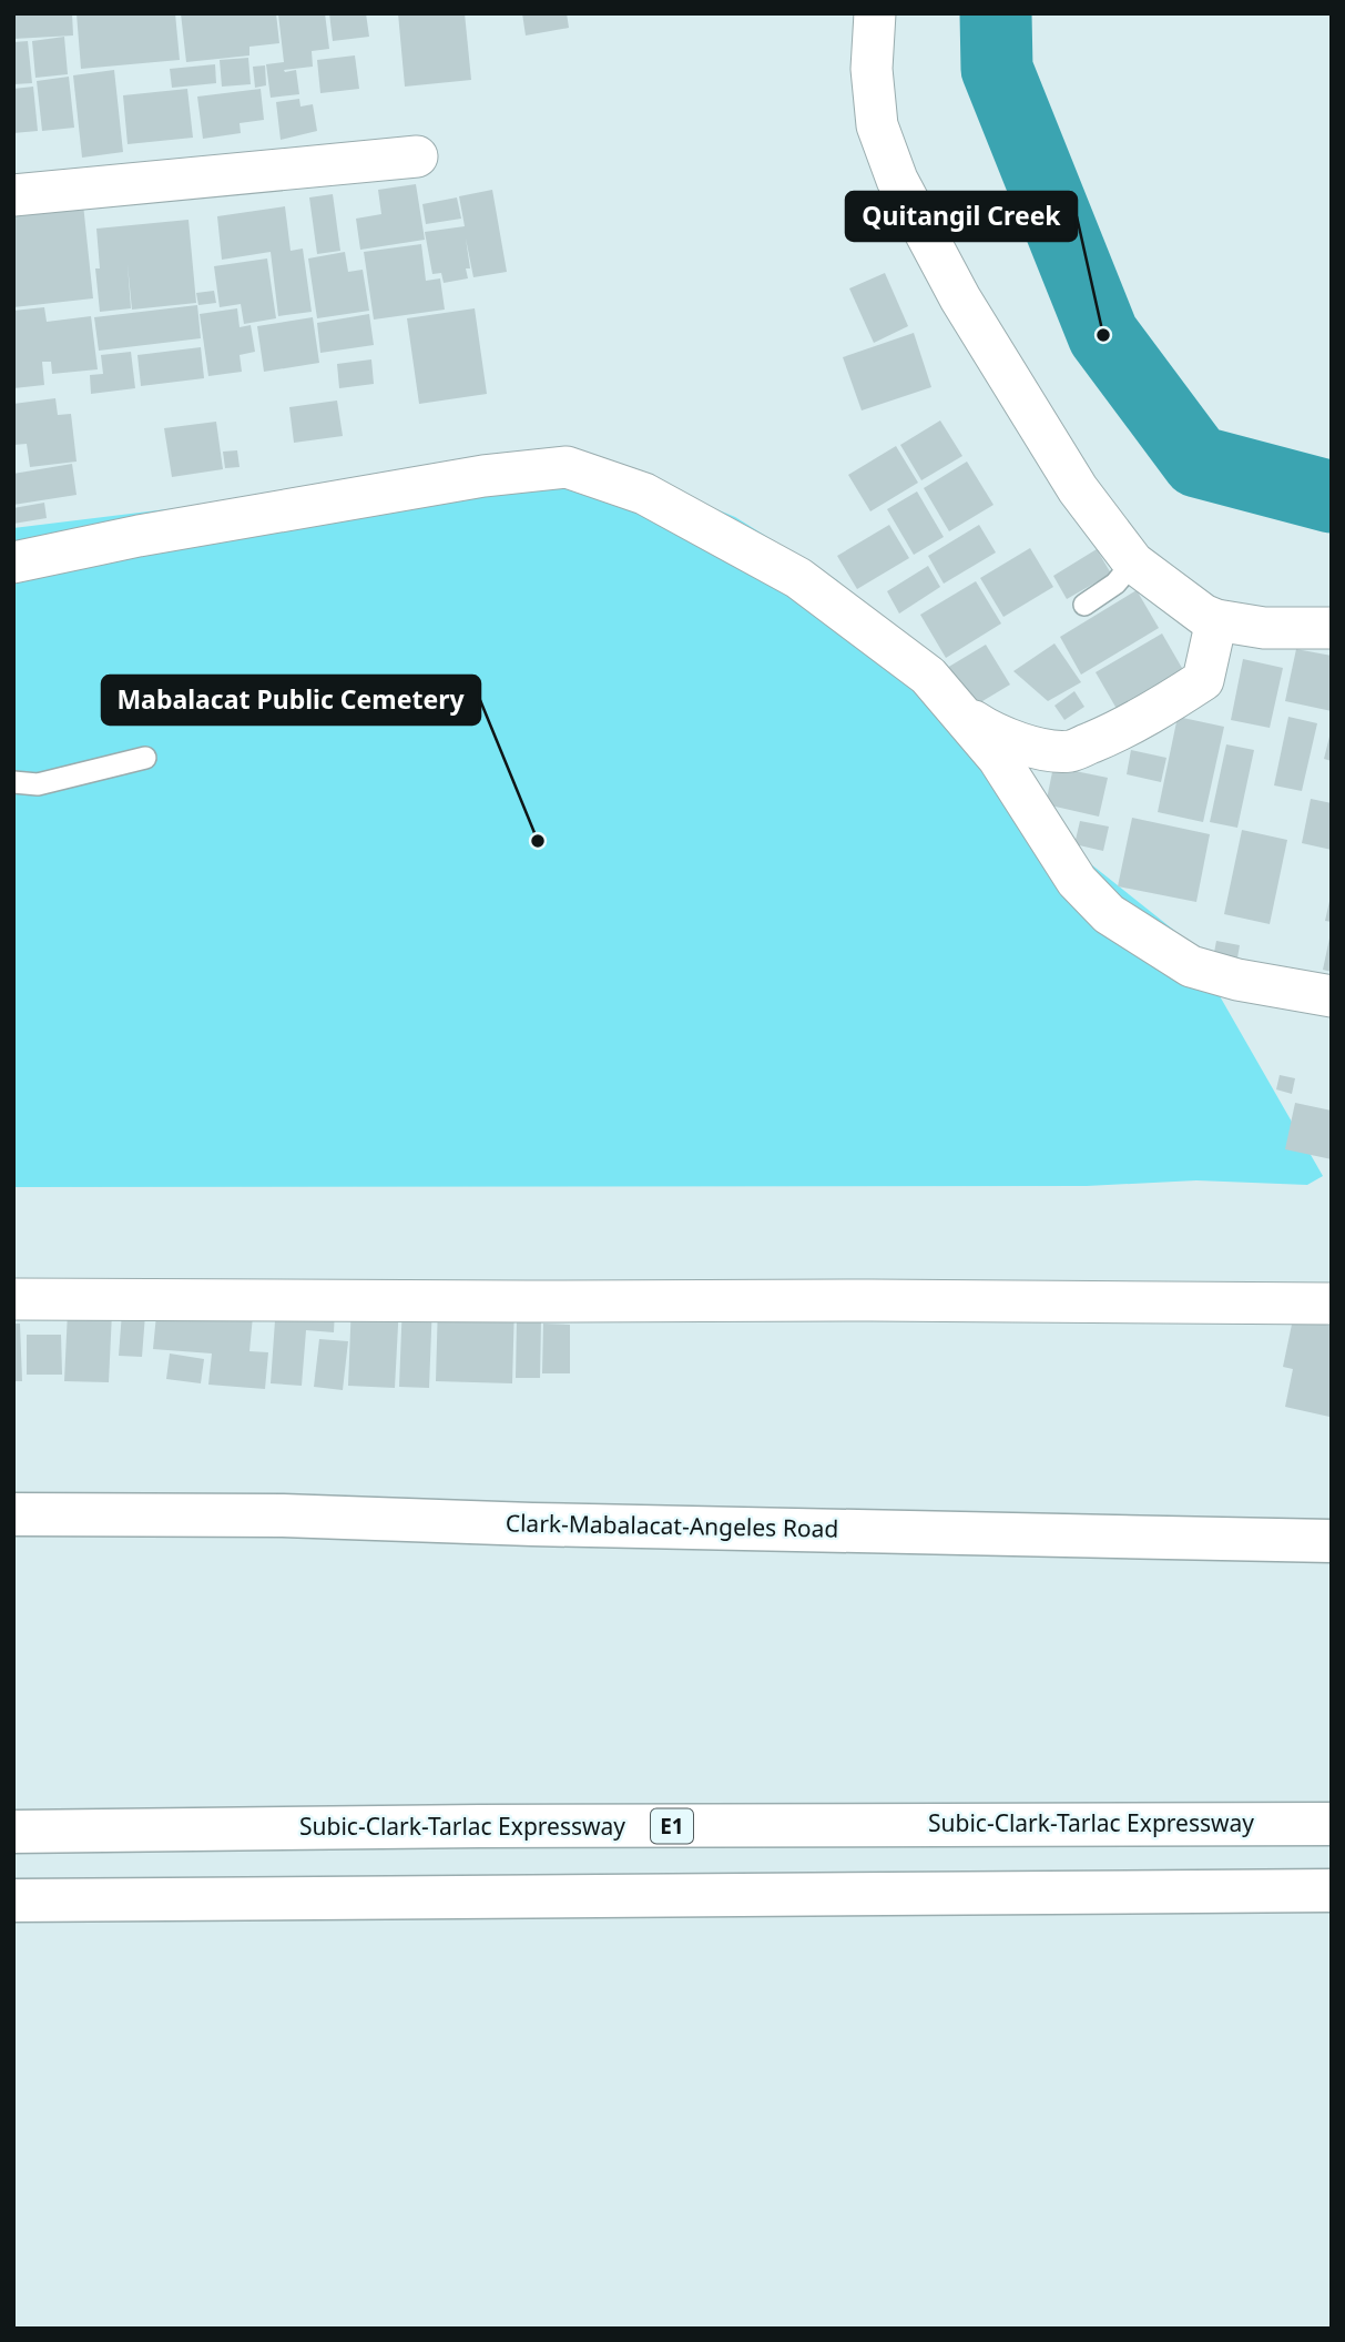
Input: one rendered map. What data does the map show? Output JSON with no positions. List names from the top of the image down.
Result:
{
  "streets": {
    "main road": ["Clark-Mabalacat-Angeles Road", "Subic-Clark-Tarlac Expressway", "E1"]
  },
  "places": ["Quitangil Creek", "Mabalacat Public Cemetery"]
}
